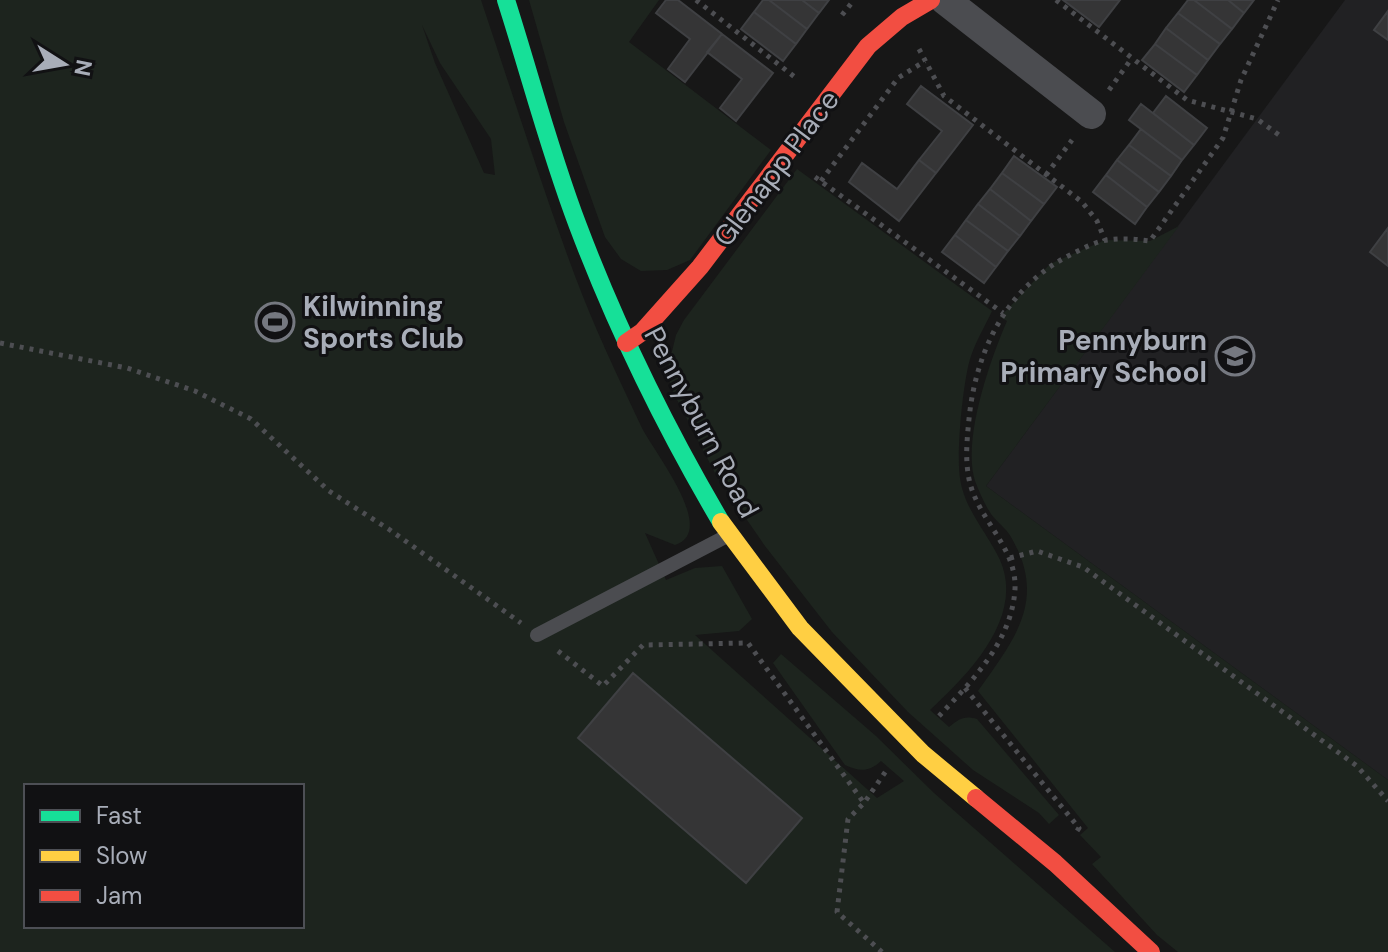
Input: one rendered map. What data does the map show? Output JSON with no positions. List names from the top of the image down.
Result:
{
  "streets": {
    "street": ["Glenapp Place", "Pennyburn Road"]
  },
  "crossings": [
    ["Glenapp Place", "Pennyburn Road"]
  ],
  "places": {
    "sports": ["Kilwinning Sports Club"],
    "school or university": ["Pennyburn Primary School"]
  },
  "legend": ["Fast", "Slow", "Jam"],
  "north": "right"
}
